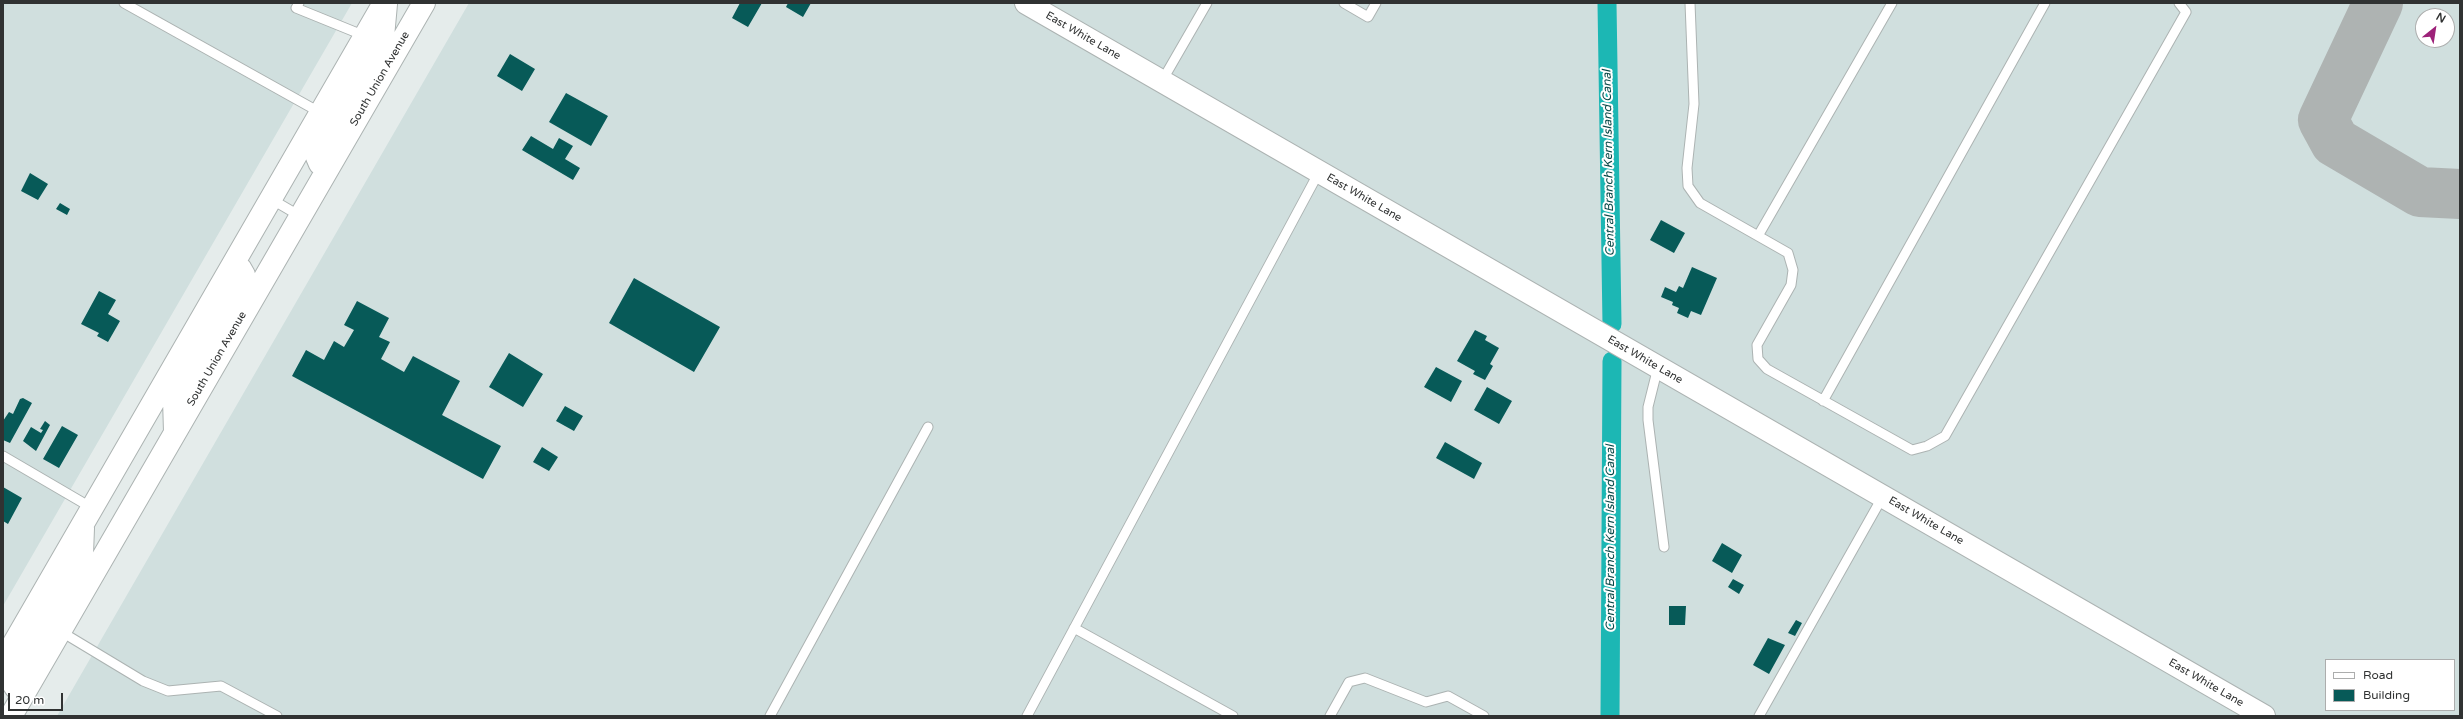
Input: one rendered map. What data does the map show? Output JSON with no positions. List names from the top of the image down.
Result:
{
  "streets": {
    "main road": ["East White Lane", "South Union Avenue"]
  },
  "water": ["Central Branch Kern Island Canal"],
  "legend": ["Road", "Building"],
  "scale_bar": "20 m",
  "north": "top right"
}
